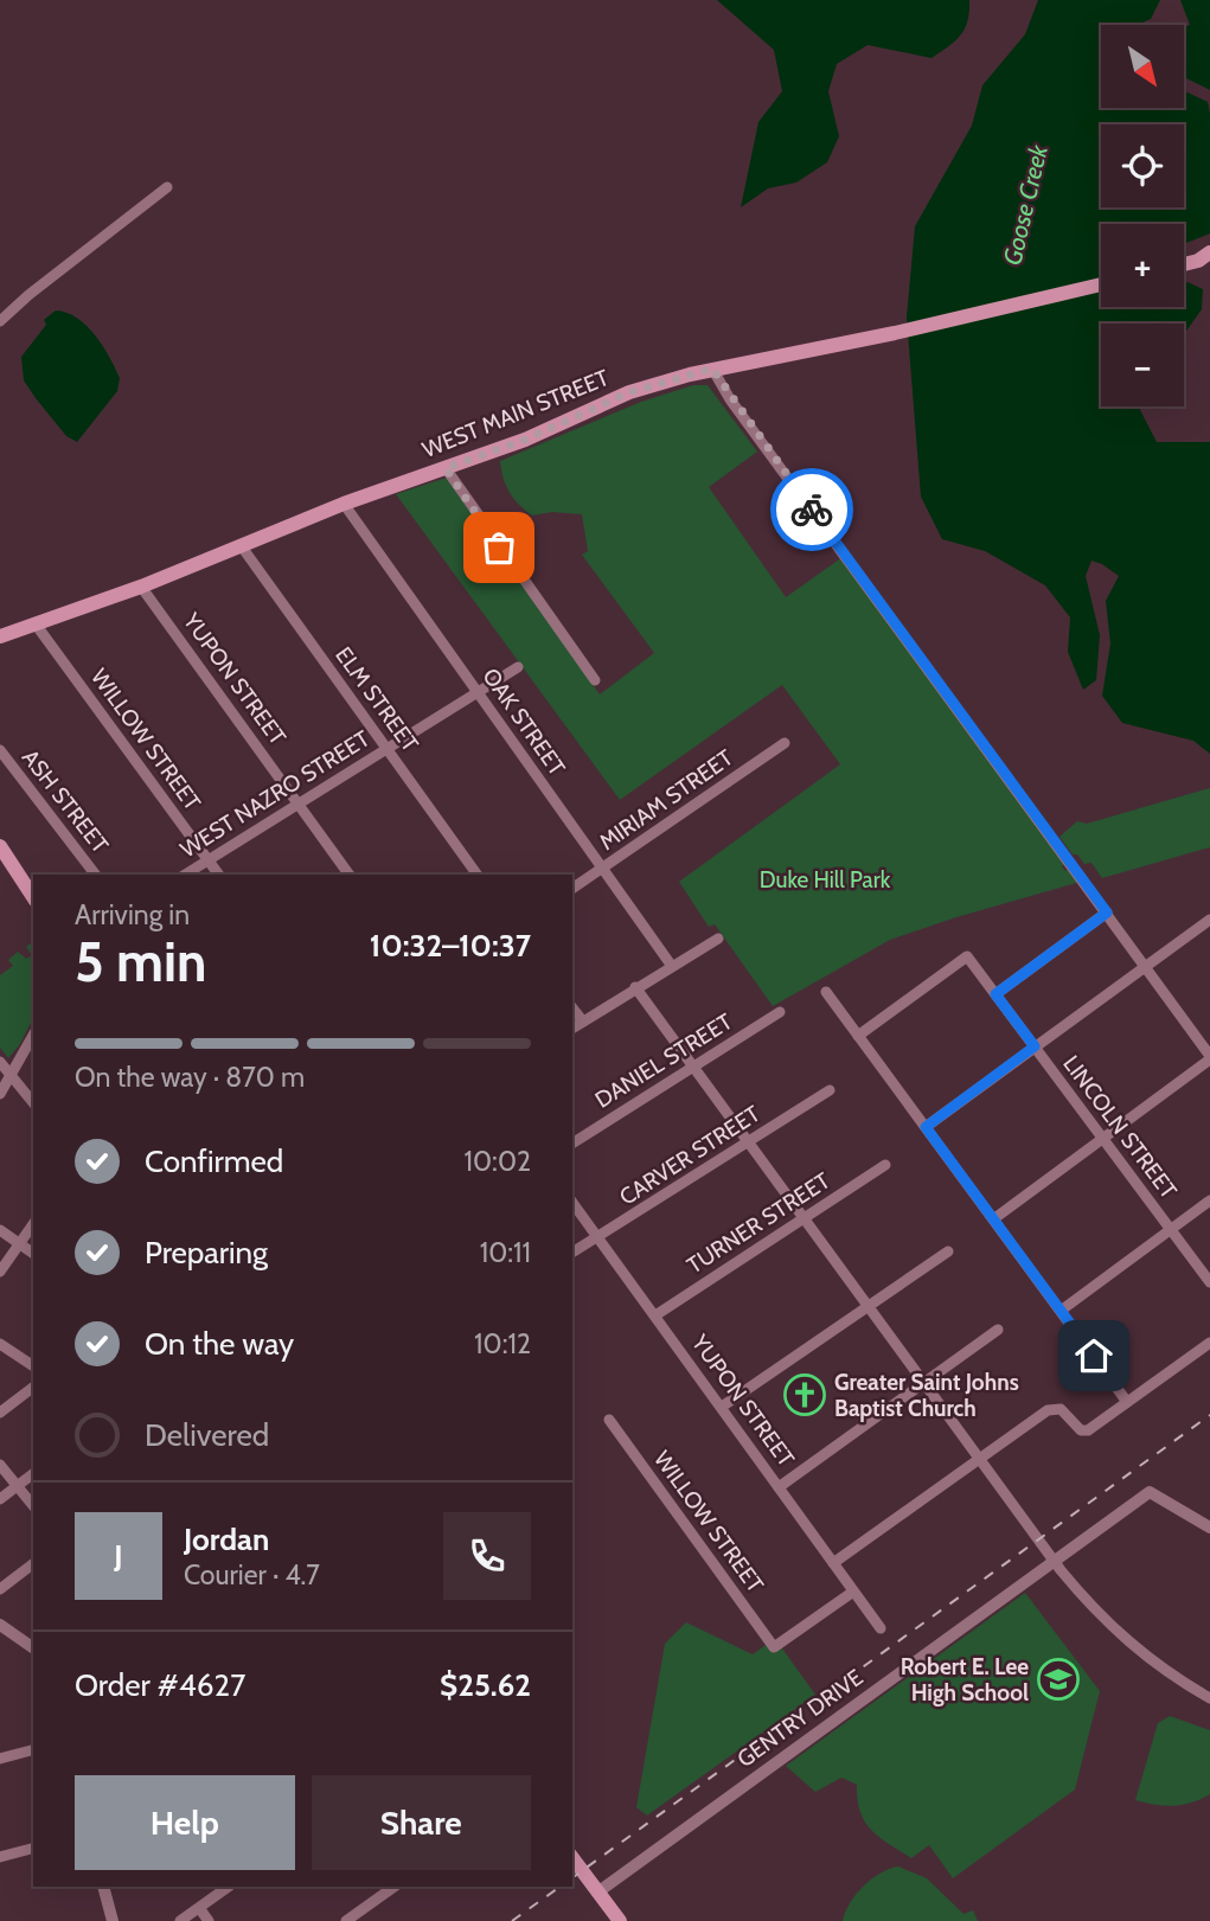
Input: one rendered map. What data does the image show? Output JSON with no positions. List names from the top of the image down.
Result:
{
  "streets": {
    "main road": ["WEST MAIN STREET"],
    "street": [
      "YUPON STREET",
      "ELM STREET",
      "OAK STREET",
      "WILLOW STREET",
      "WEST NAZRO STREET",
      "MIRIAM STREET",
      "ASH STREET",
      "DANIEL STREET",
      "LINCOLN STREET",
      "CARVER STREET",
      "TURNER STREET",
      "GENTRY DRIVE"
    ]
  },
  "crossings": [
    ["WEST MAIN STREET", "YUPON STREET"],
    ["WEST MAIN STREET", "ELM STREET"],
    ["WEST MAIN STREET", "OAK STREET"],
    ["WEST MAIN STREET", "WILLOW STREET"],
    ["YUPON STREET", "WILLOW STREET"],
    ["YUPON STREET", "WEST NAZRO STREET"],
    ["YUPON STREET", "CARVER STREET"],
    ["YUPON STREET", "TURNER STREET"],
    ["ELM STREET", "WEST NAZRO STREET"],
    ["OAK STREET", "WEST NAZRO STREET"],
    ["OAK STREET", "MIRIAM STREET"],
    ["WILLOW STREET", "WEST NAZRO STREET"]
  ],
  "water": ["Goose Creek"],
  "parks": ["Duke Hill Park"],
  "places": {
    "church": ["Greater Saint Johns Baptist Church"],
    "school or university": ["Robert E. Lee High School"]
  },
  "north": "bottom right",
  "page": {
    "map_buttons": ["+", "−"],
    "heading": ["5 min", "Arriving in", "10:32–10:37"],
    "panel": [
      "Jordan",
      "Courier · 4.7",
      "Order #4627",
      "$25.62"
    ],
    "bar": "On the way · 870 m",
    "list": [
      ["Confirmed", "10:02"],
      ["Preparing", "10:11"],
      ["On the way", "10:12"],
      "Delivered"
    ],
    "round": "J",
    "buttons": ["Help", "Share"]
  }
}
